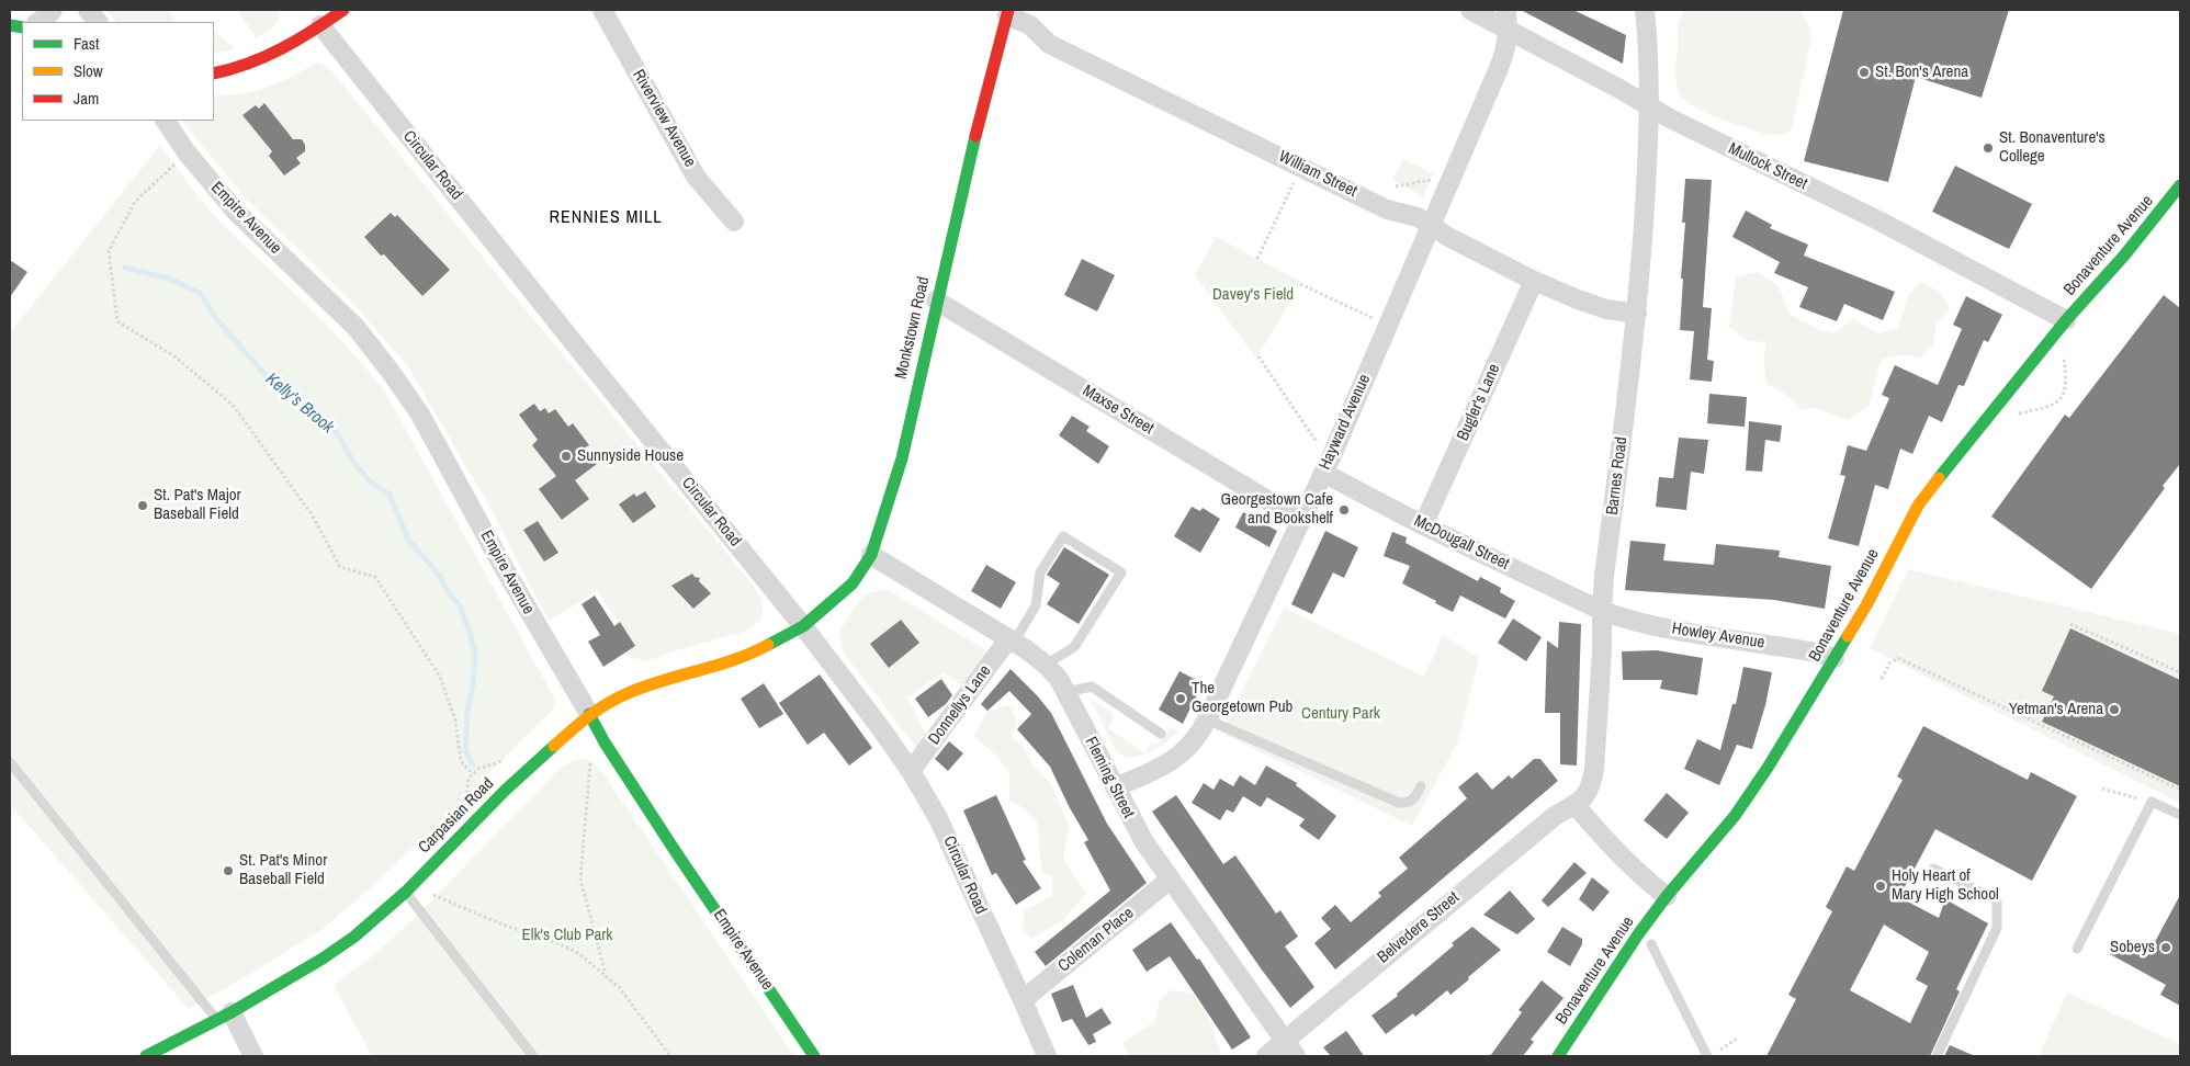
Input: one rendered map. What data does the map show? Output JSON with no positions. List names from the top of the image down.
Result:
{
  "streets": {
    "street": [
      "Riverview Avenue",
      "Circular Road",
      "Mullock Street",
      "William Street",
      "Empire Avenue",
      "Bonaventure Avenue",
      "Monkstown Road",
      "Bugler's Lane",
      "Maxse Street",
      "Hayward Avenue",
      "Barnes Road",
      "McDougall Street",
      "Howley Avenue",
      "Donnellys Lane",
      "Fleming Street",
      "Carpasian Road",
      "Belvedere Street",
      "Coleman Place"
    ]
  },
  "crossings": [
    ["Circular Road", "Monkstown Road"],
    ["Circular Road", "Donnellys Lane"],
    ["Circular Road", "Carpasian Road"],
    ["Circular Road", "Coleman Place"],
    ["Mullock Street", "Bonaventure Avenue"],
    ["Mullock Street", "Hayward Avenue"],
    ["Mullock Street", "Barnes Road"],
    ["William Street", "Monkstown Road"],
    ["William Street", "Bugler's Lane"],
    ["William Street", "Hayward Avenue"],
    ["William Street", "Barnes Road"],
    ["Empire Avenue", "Carpasian Road"],
    ["Bonaventure Avenue", "Howley Avenue"],
    ["Monkstown Road", "Maxse Street"],
    ["Monkstown Road", "Fleming Street"],
    ["Monkstown Road", "Carpasian Road"],
    ["Bugler's Lane", "McDougall Street"],
    ["Maxse Street", "Hayward Avenue"],
    ["Hayward Avenue", "McDougall Street"],
    ["Hayward Avenue", "Fleming Street"],
    ["Barnes Road", "McDougall Street"],
    ["Barnes Road", "Howley Avenue"],
    ["Barnes Road", "Belvedere Street"],
    ["McDougall Street", "Howley Avenue"],
    ["Donnellys Lane", "Fleming Street"],
    ["Fleming Street", "Belvedere Street"],
    ["Fleming Street", "Coleman Place"]
  ],
  "districts": ["RENNIES MILL"],
  "water": ["Kelly's Brook"],
  "parks": ["Davey's Field", "Century Park", "Elk's Club Park"],
  "places": [
    "St. Bon's Arena",
    "St. Bonaventure's College",
    "Sunnyside House",
    "St. Pat's Major Baseball Field",
    "Georgestown Cafe and Bookshelf",
    "The Georgetown Pub",
    "Yetman's Arena",
    "St. Pat's Minor Baseball Field",
    "Holy Heart of Mary High School",
    "Sobeys"
  ],
  "legend": ["Fast", "Slow", "Jam"]
}
